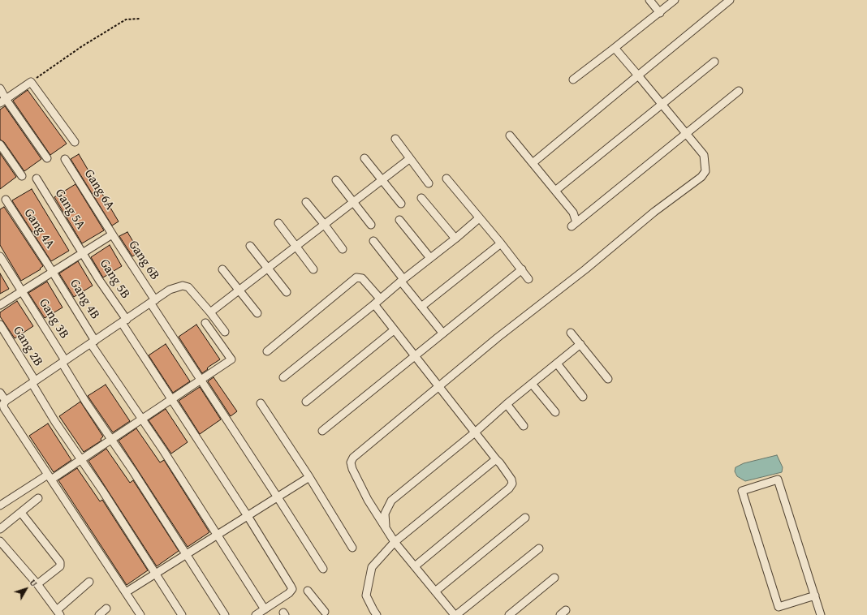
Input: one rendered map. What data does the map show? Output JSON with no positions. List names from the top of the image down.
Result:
{
  "streets": {
    "street": [
      "Gang 6A",
      "Gang 5A",
      "Gang 4A",
      "Gang 6B",
      "Gang 5B",
      "Gang 4B",
      "Gang 3B",
      "Gang 2B"
    ]
  },
  "crossings": [
    ["Gang 6A", "Gang 6B"],
    ["Gang 5A", "Gang 5B"],
    ["Gang 4A", "Gang 4B"],
    ["Gang 5B", "Gang 4B"]
  ],
  "north": "top right"
}
